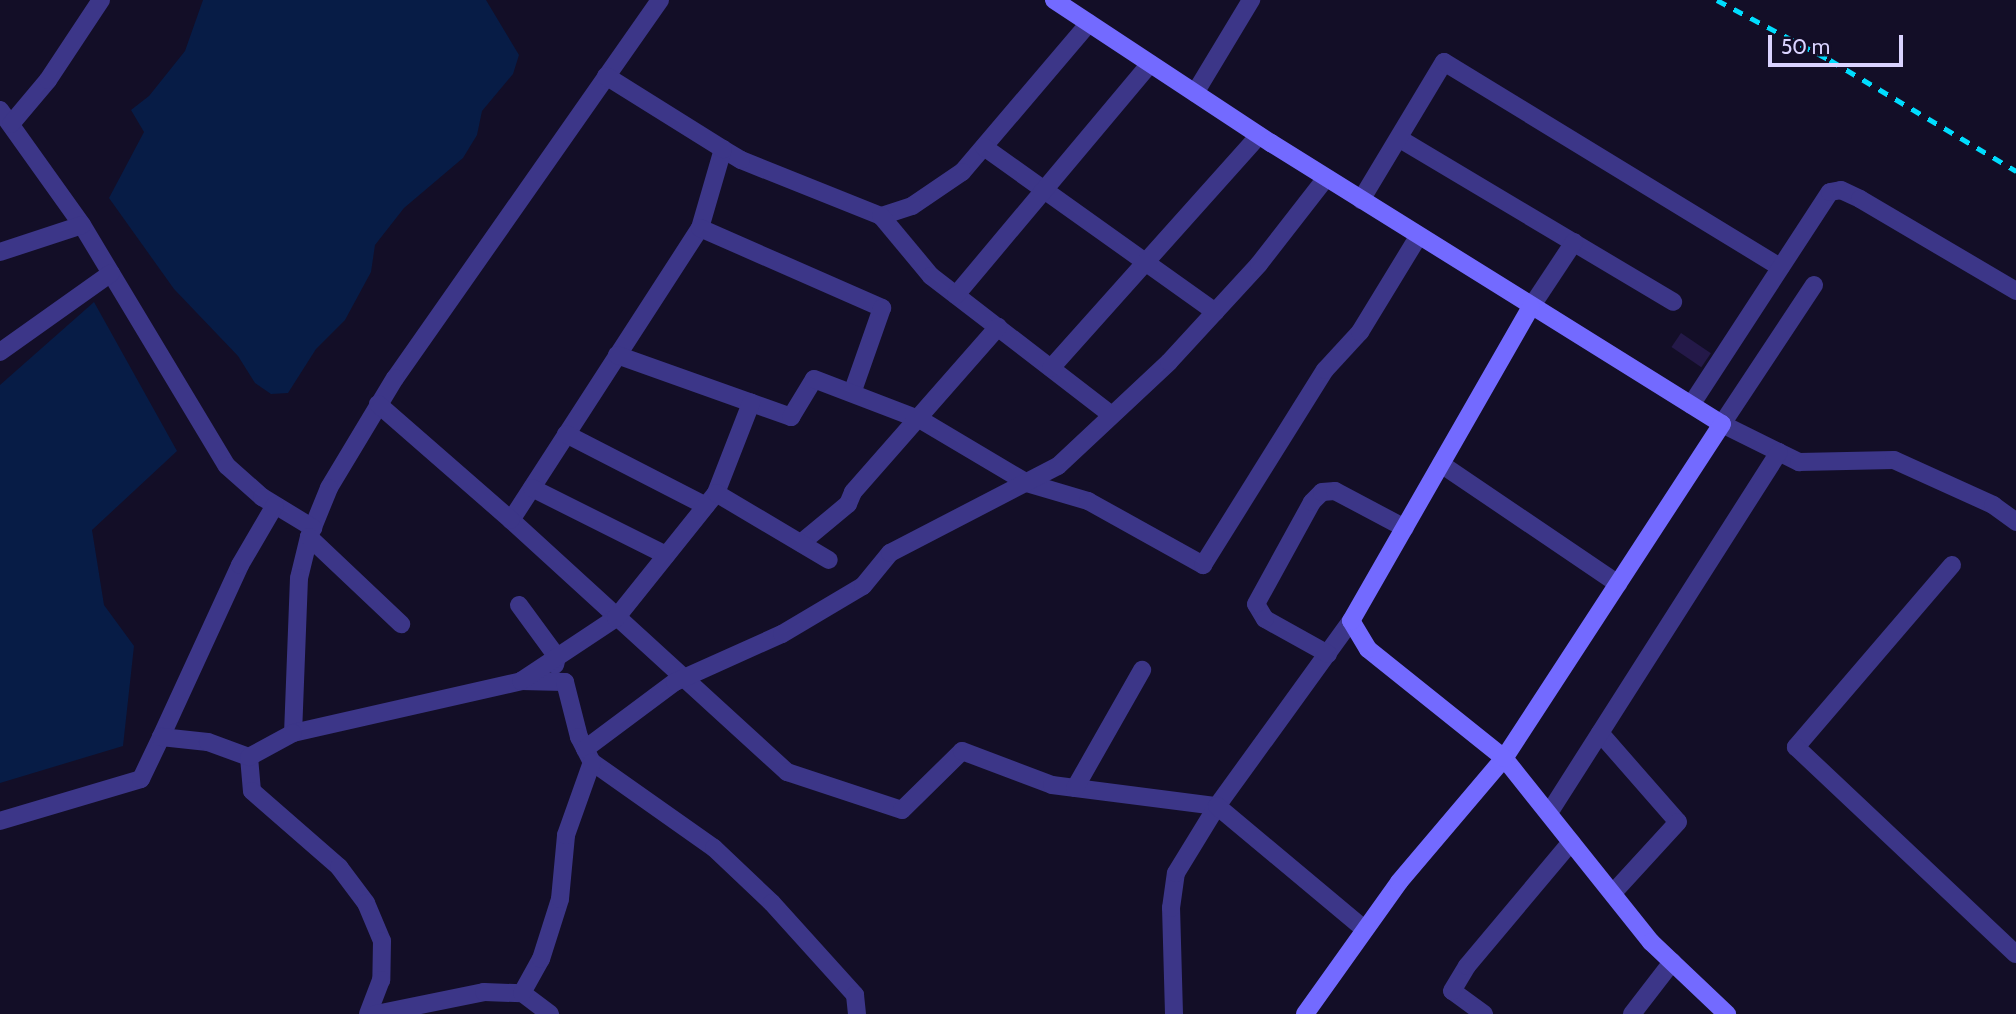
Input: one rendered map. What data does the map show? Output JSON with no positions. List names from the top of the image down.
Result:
{
  "scale_bar": "50 m"
}
